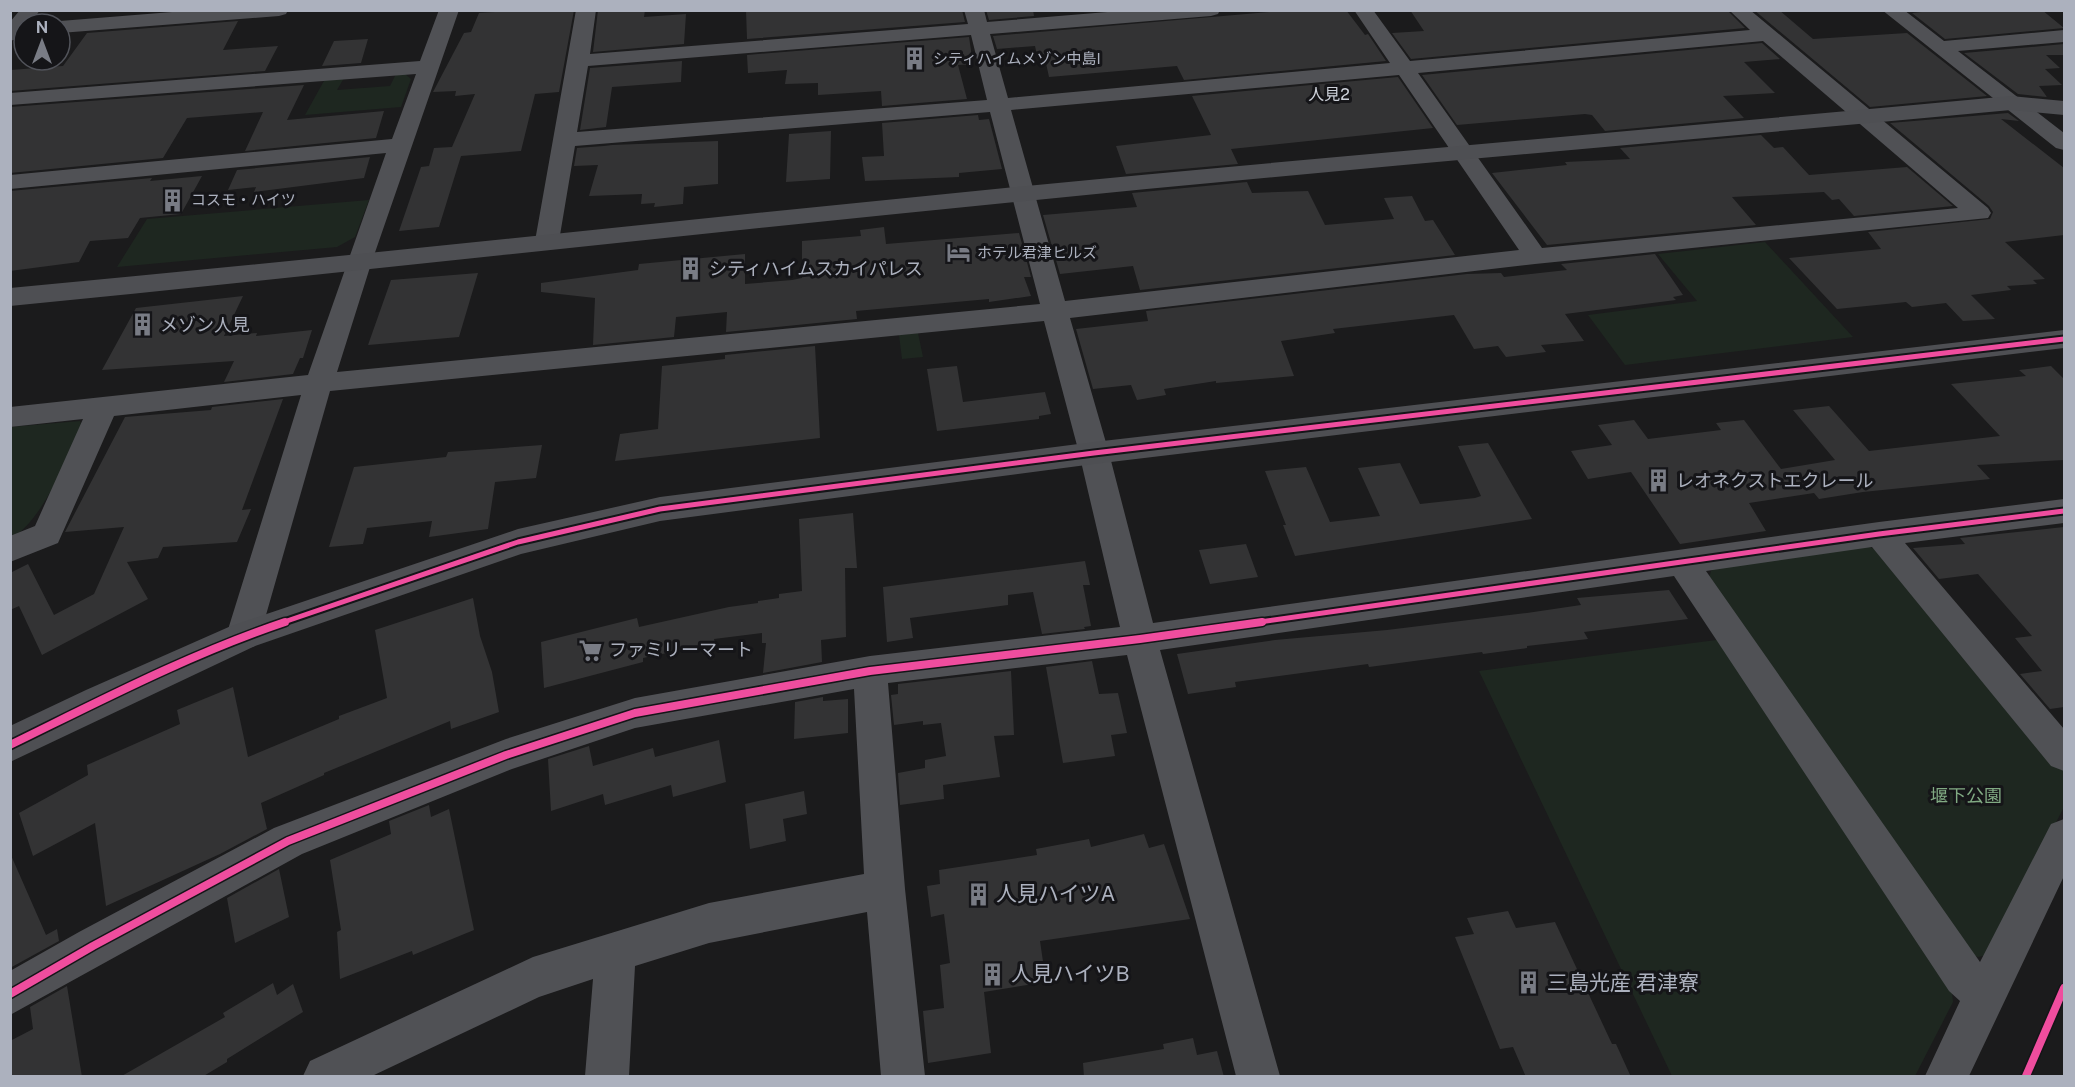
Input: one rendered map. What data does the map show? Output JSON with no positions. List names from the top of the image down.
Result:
{
  "districts": ["人見2"],
  "parks": ["堰下公園"],
  "places": {
    "building": [
      "シティハイムメゾン中島I",
      "コスモ・ハイツ",
      "シティハイムスカイパレス",
      "メゾン人見",
      "レオネクストエクレール",
      "人見ハイツA",
      "人見ハイツB",
      "三島光産 君津寮"
    ],
    "hotel": ["ホテル君津ヒルズ"],
    "supermarket": ["ファミリーマート"]
  },
  "north": "top"
}
